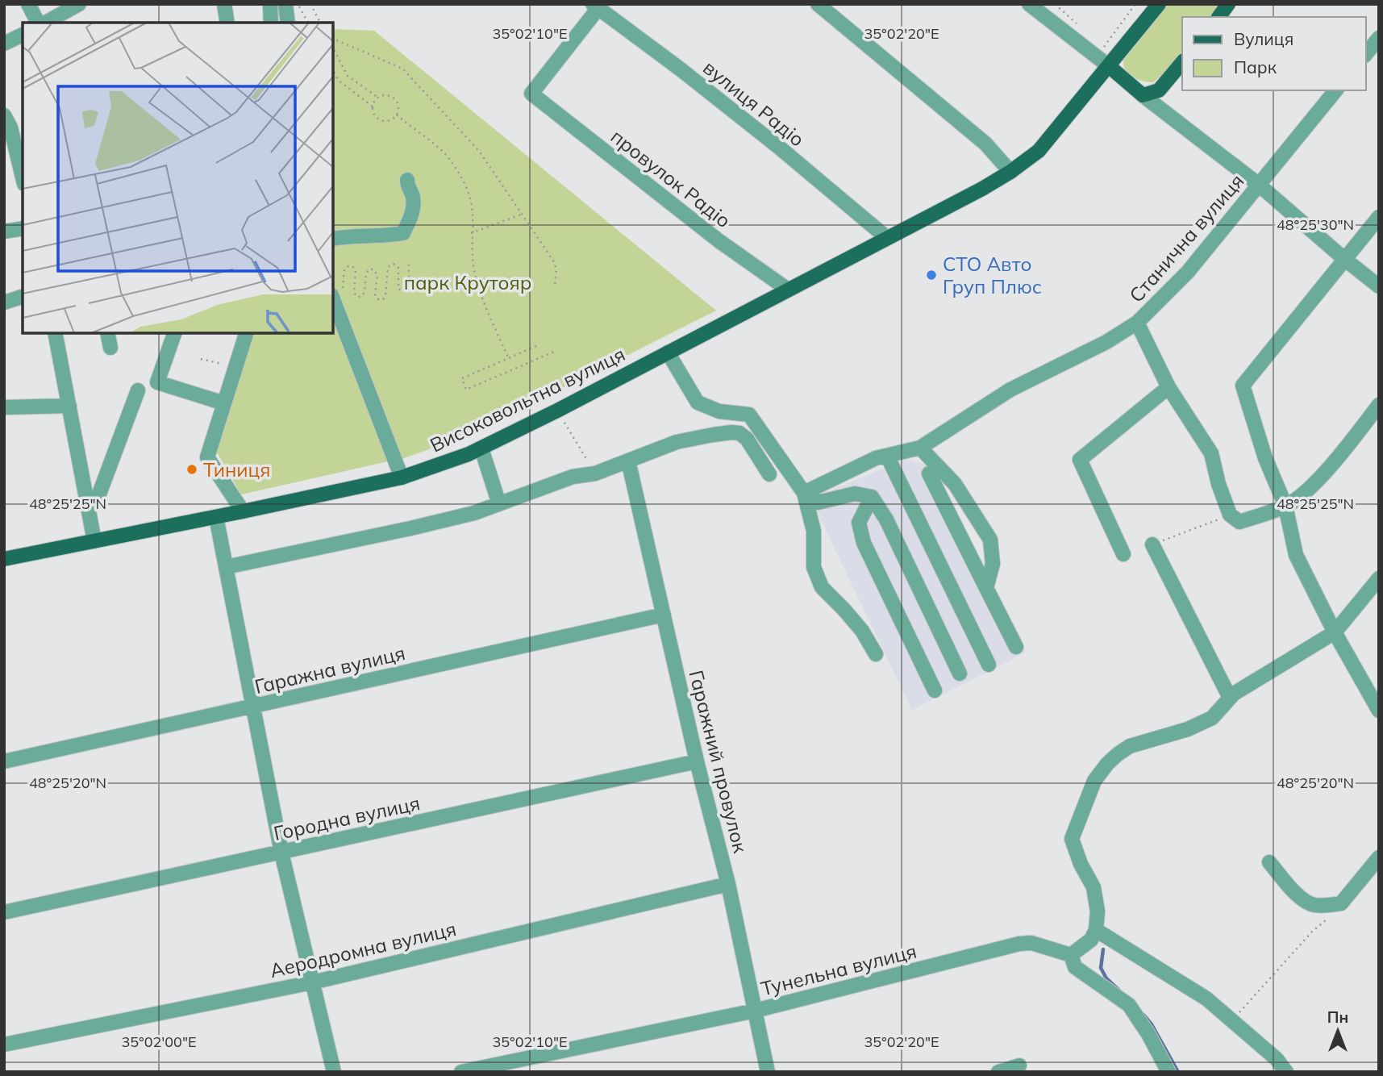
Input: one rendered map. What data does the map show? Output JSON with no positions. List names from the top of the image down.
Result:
{
  "streets": {
    "main road": ["Високовольтна вулиця"],
    "street": [
      "вулиця Радіо",
      "провулок Радіо",
      "Станична вулиця",
      "Гаражна вулиця",
      "Гаражний провулок",
      "Городна вулиця",
      "Аеродромна вулиця",
      "Тунельна вулиця"
    ]
  },
  "crossings": [
    ["вулиця Радіо", "провулок Радіо"],
    ["вулиця Радіо", "Високовольтна вулиця"],
    ["провулок Радіо", "Високовольтна вулиця"],
    ["Гаражна вулиця", "Гаражний провулок"],
    ["Гаражний провулок", "Городна вулиця"],
    ["Гаражний провулок", "Аеродромна вулиця"],
    ["Гаражний провулок", "Тунельна вулиця"]
  ],
  "parks": ["парк Крутояр"],
  "places": ["СТО Авто Груп Плюс", "Тиниця"],
  "legend": ["Вулиця", "Парк"],
  "north": "top",
  "coordinates": [
    "35°02'10\"E",
    "35°02'20\"E",
    "48°25'30\"N",
    "48°25'25\"N",
    "48°25'20\"N",
    "35°02'00\"E"
  ]
}
